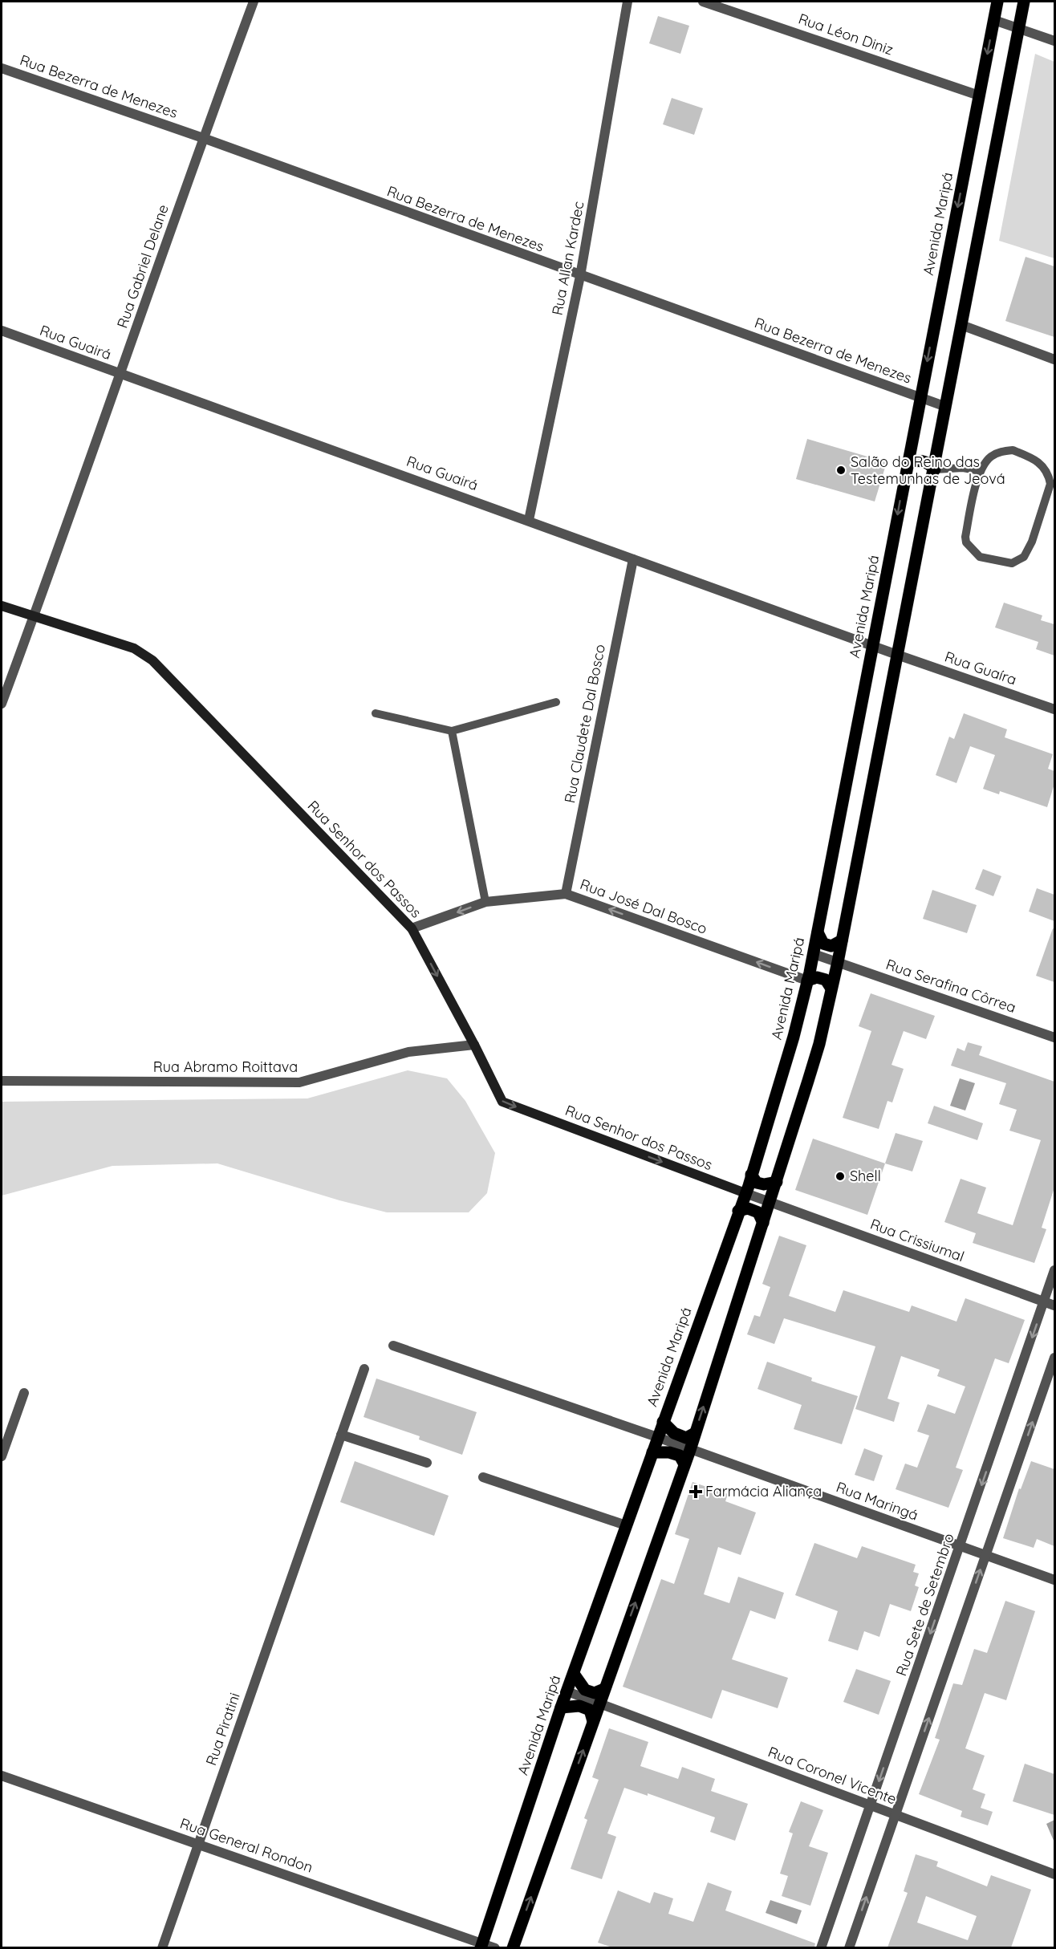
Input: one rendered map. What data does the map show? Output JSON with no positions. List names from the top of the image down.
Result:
{
  "streets": {
    "main road": ["Avenida Maripá"],
    "street": [
      "Rua Léon Diniz",
      "Rua Bezerra de Menezes",
      "Rua Allan Kardec",
      "Rua Gabriel Delane",
      "Rua Guairá",
      "Rua Guaíra",
      "Rua Claudete Dal Bosco",
      "Rua Senhor dos Passos",
      "Rua José Dal Bosco",
      "Rua Serafina Côrrea",
      "Rua Abramo Roittava",
      "Rua Crissiumal",
      "Rua Maringá",
      "Rua Sete de Setembro",
      "Rua Piratini",
      "Rua Coronel Vicente",
      "Rua General Rondon"
    ]
  },
  "crossings": [
    ["Rua Léon Diniz", "Avenida Maripá"],
    ["Rua Bezerra de Menezes", "Avenida Maripá"],
    ["Rua Bezerra de Menezes", "Rua Allan Kardec"],
    ["Rua Bezerra de Menezes", "Rua Gabriel Delane"],
    ["Avenida Maripá", "Rua Guairá"],
    ["Avenida Maripá", "Rua Guaíra"],
    ["Avenida Maripá", "Rua Senhor dos Passos"],
    ["Avenida Maripá", "Rua José Dal Bosco"],
    ["Avenida Maripá", "Rua Serafina Côrrea"],
    ["Avenida Maripá", "Rua Crissiumal"],
    ["Avenida Maripá", "Rua Maringá"],
    ["Avenida Maripá", "Rua Coronel Vicente"],
    ["Avenida Maripá", "Rua General Rondon"],
    ["Rua Allan Kardec", "Rua Guairá"],
    ["Rua Gabriel Delane", "Rua Guairá"],
    ["Rua Gabriel Delane", "Rua Senhor dos Passos"],
    ["Rua Guairá", "Rua Guaíra"],
    ["Rua Guairá", "Rua Claudete Dal Bosco"],
    ["Rua Claudete Dal Bosco", "Rua José Dal Bosco"],
    ["Rua Senhor dos Passos", "Rua José Dal Bosco"],
    ["Rua Senhor dos Passos", "Rua Abramo Roittava"],
    ["Rua Senhor dos Passos", "Rua Crissiumal"],
    ["Rua Crissiumal", "Rua Sete de Setembro"],
    ["Rua Maringá", "Rua Sete de Setembro"],
    ["Rua Sete de Setembro", "Rua Coronel Vicente"],
    ["Rua Piratini", "Rua General Rondon"]
  ],
  "one_way": ["Rua Senhor dos Passos", "Rua José Dal Bosco"],
  "places": {
    "other": ["Salão do Reino das Testemunhas de Jeová", "Shell"],
    "health": ["Farmácia Aliança"]
  }
}
